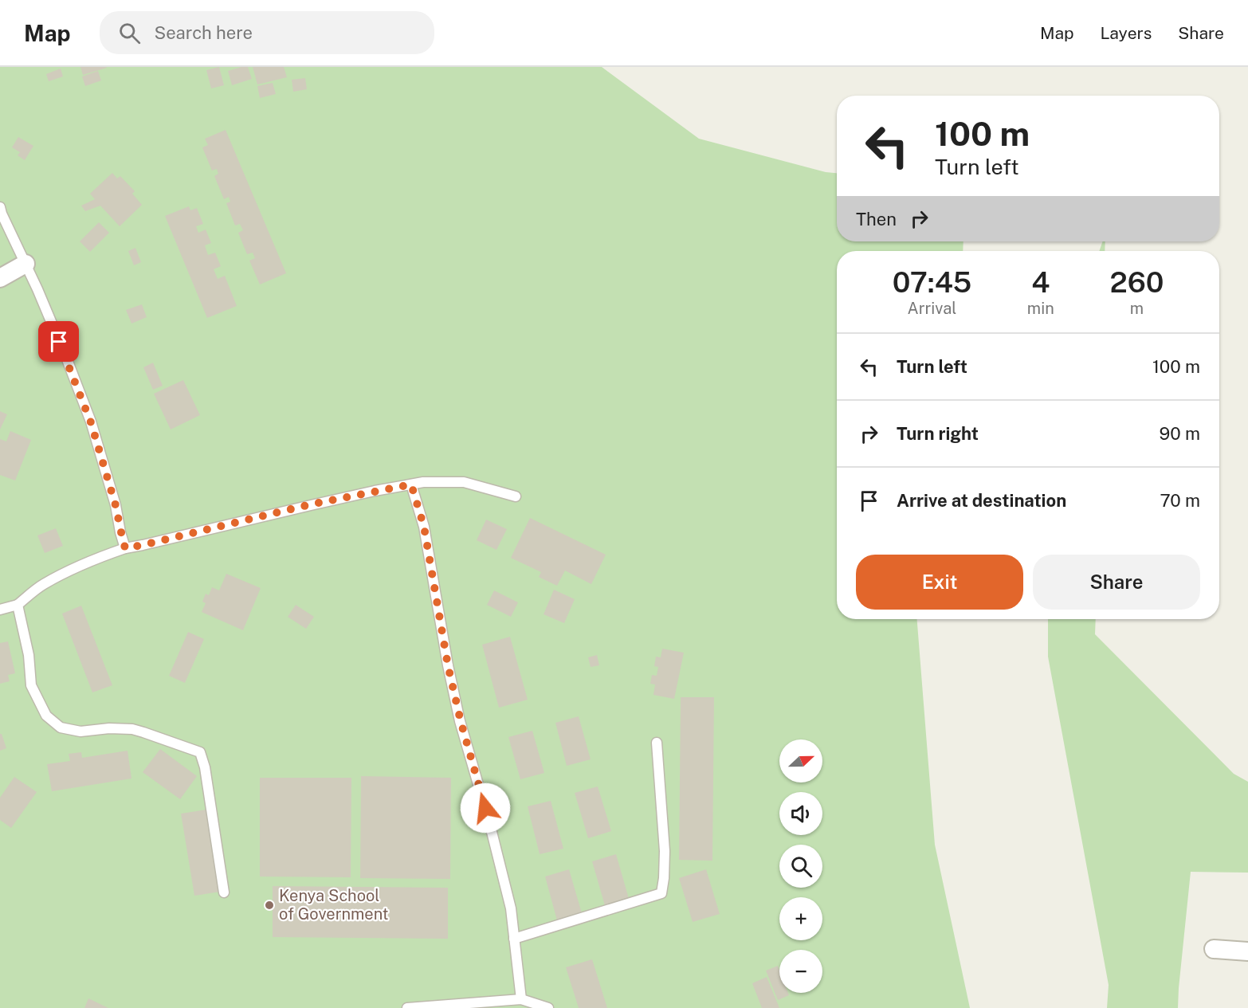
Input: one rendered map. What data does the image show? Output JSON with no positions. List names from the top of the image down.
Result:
{
  "places": ["Kenya School of Government"],
  "north": "right",
  "page": {
    "header": "Map",
    "search": "Search here",
    "nav": ["Map", "Layers", "Share"],
    "turn": ["100 m", "Turn left"],
    "then": "Then",
    "eta": [
      "07:45",
      "Arrival",
      "4",
      "min",
      "260",
      "m"
    ],
    "list": [
      {
        "name": "Turn left",
        "value": "100 m"
      },
      {
        "name": "Turn right",
        "value": "90 m"
      },
      {
        "name": "Arrive at destination",
        "value": "70 m"
      }
    ],
    "buttons": ["Exit", "Share"],
    "map_buttons": ["+", "−"]
  }
}
